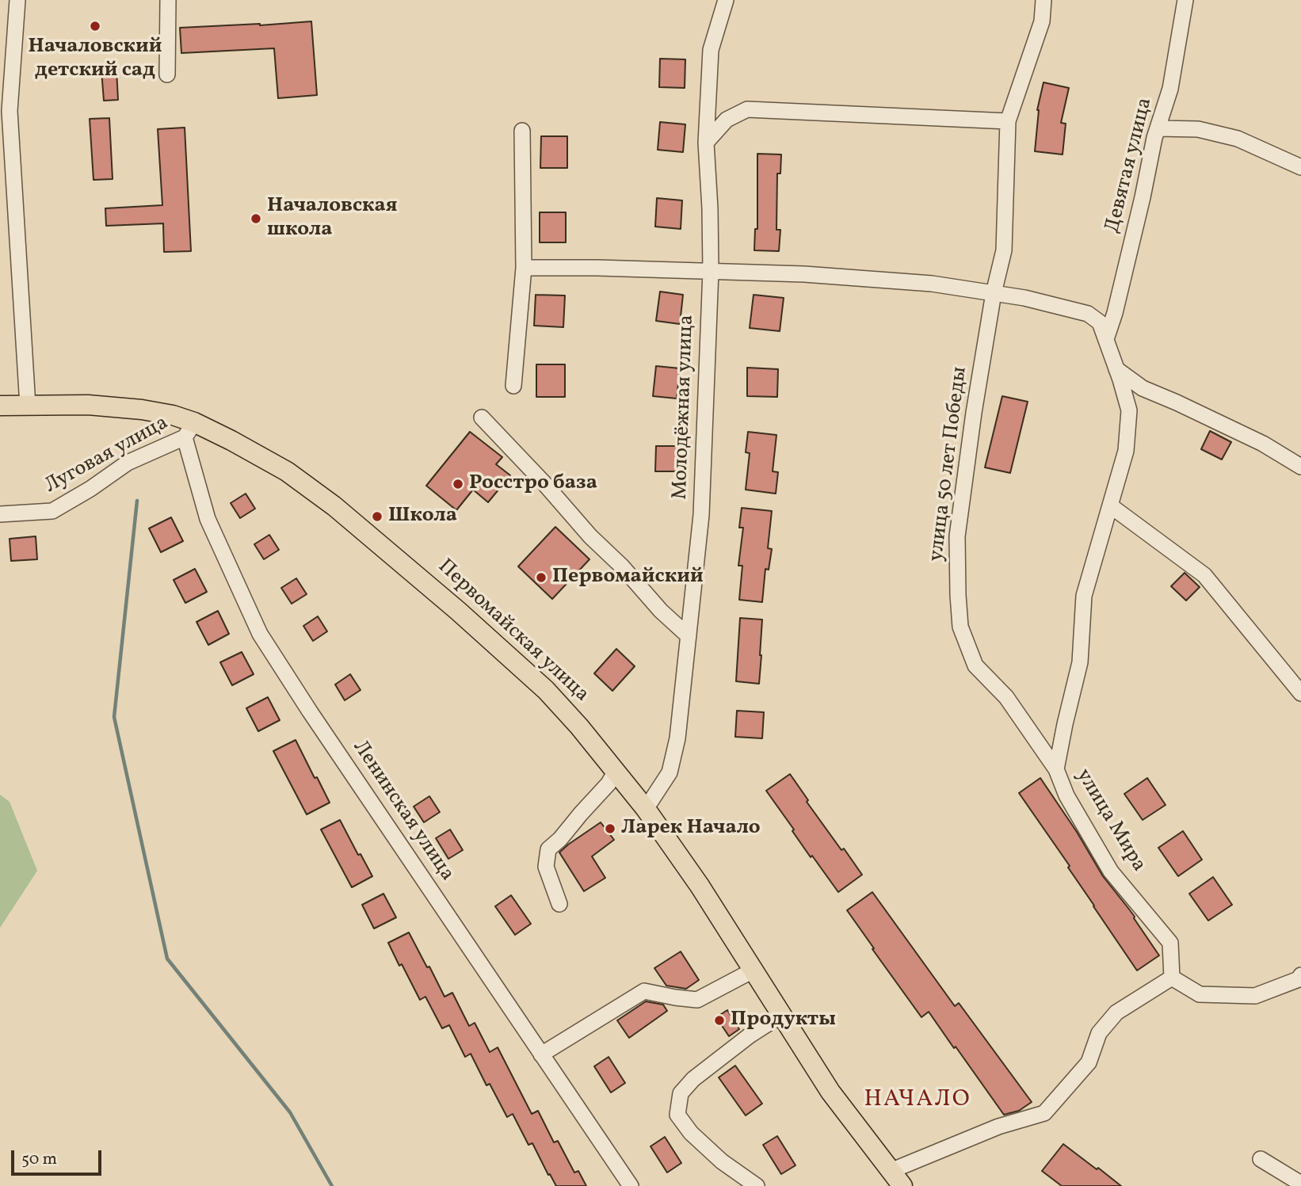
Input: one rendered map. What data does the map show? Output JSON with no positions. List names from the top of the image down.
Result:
{
  "streets": {
    "main road": ["Первомайская улица"],
    "street": [
      "Девятая улица",
      "Молодёжная улица",
      "Луговая улица",
      "улица 50 лет Победы",
      "Ленинская улица",
      "улица Мира"
    ]
  },
  "crossings": [
    ["Молодёжная улица", "Первомайская улица"],
    ["Луговая улица", "Первомайская улица"],
    ["Луговая улица", "Ленинская улица"],
    ["улица 50 лет Победы", "улица Мира"],
    ["Первомайская улица", "Ленинская улица"]
  ],
  "districts": ["НАЧАЛО"],
  "places": [
    "Началовский детский сад",
    "Началовская школа",
    "Росстро база",
    "Школа",
    "Первомайский",
    "Ларек Начало",
    "Продукты"
  ],
  "scale_bar": "50 m"
}
